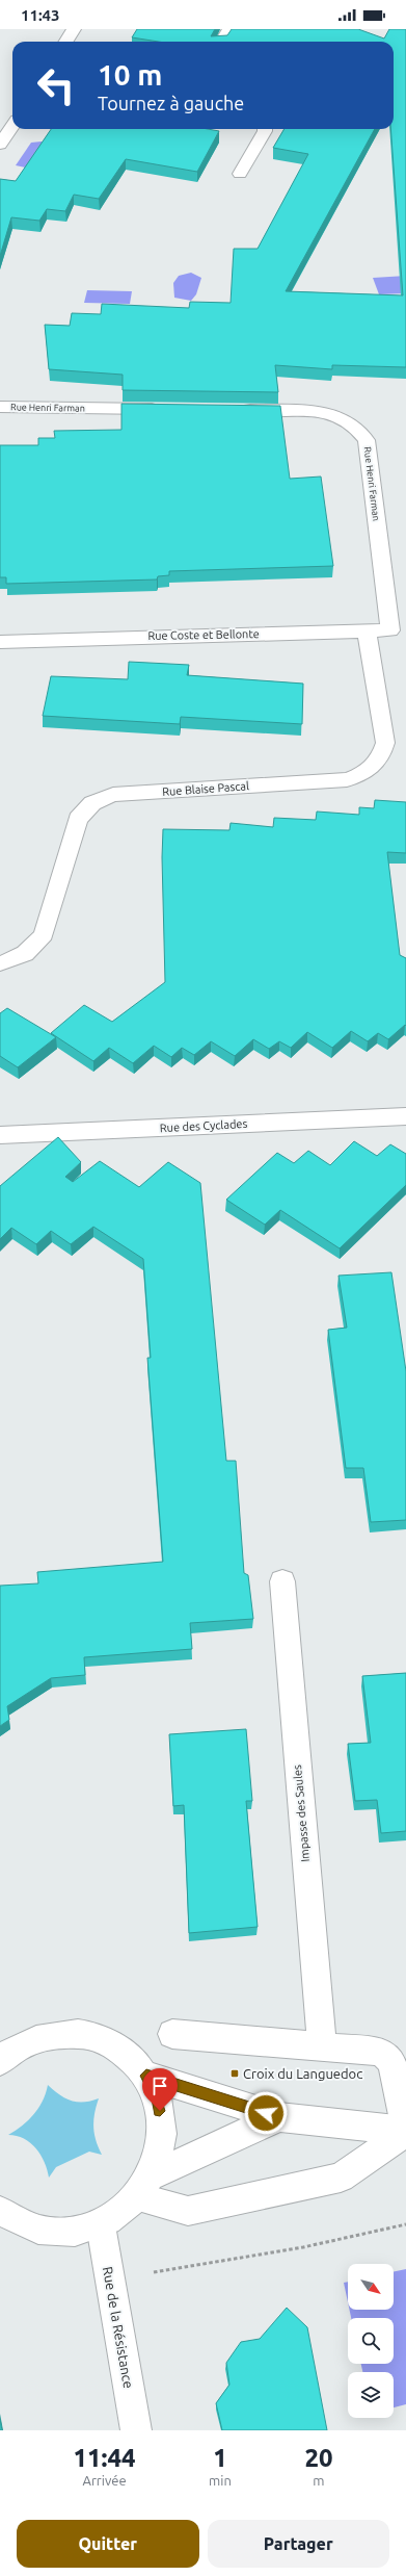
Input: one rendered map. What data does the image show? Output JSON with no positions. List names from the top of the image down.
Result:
{
  "streets": {
    "street": [
      "Rue Henri Farman",
      "Rue Coste et Bellonte",
      "Rue Blaise Pascal",
      "Rue des Cyclades",
      "Impasse des Saules",
      "Rue de la Résistance"
    ]
  },
  "crossings": [
    ["Rue Henri Farman", "Rue Coste et Bellonte"],
    ["Rue Coste et Bellonte", "Rue Blaise Pascal"]
  ],
  "places": {
    "transit": ["Croix du Languedoc"]
  },
  "north": "bottom right",
  "page": {
    "status": "11:43",
    "turn": ["10 m", "Tournez à gauche"],
    "eta": [
      "11:44",
      "Arrivée",
      "1",
      "min",
      "20",
      "m"
    ],
    "buttons": ["Quitter", "Partager"]
  }
}
